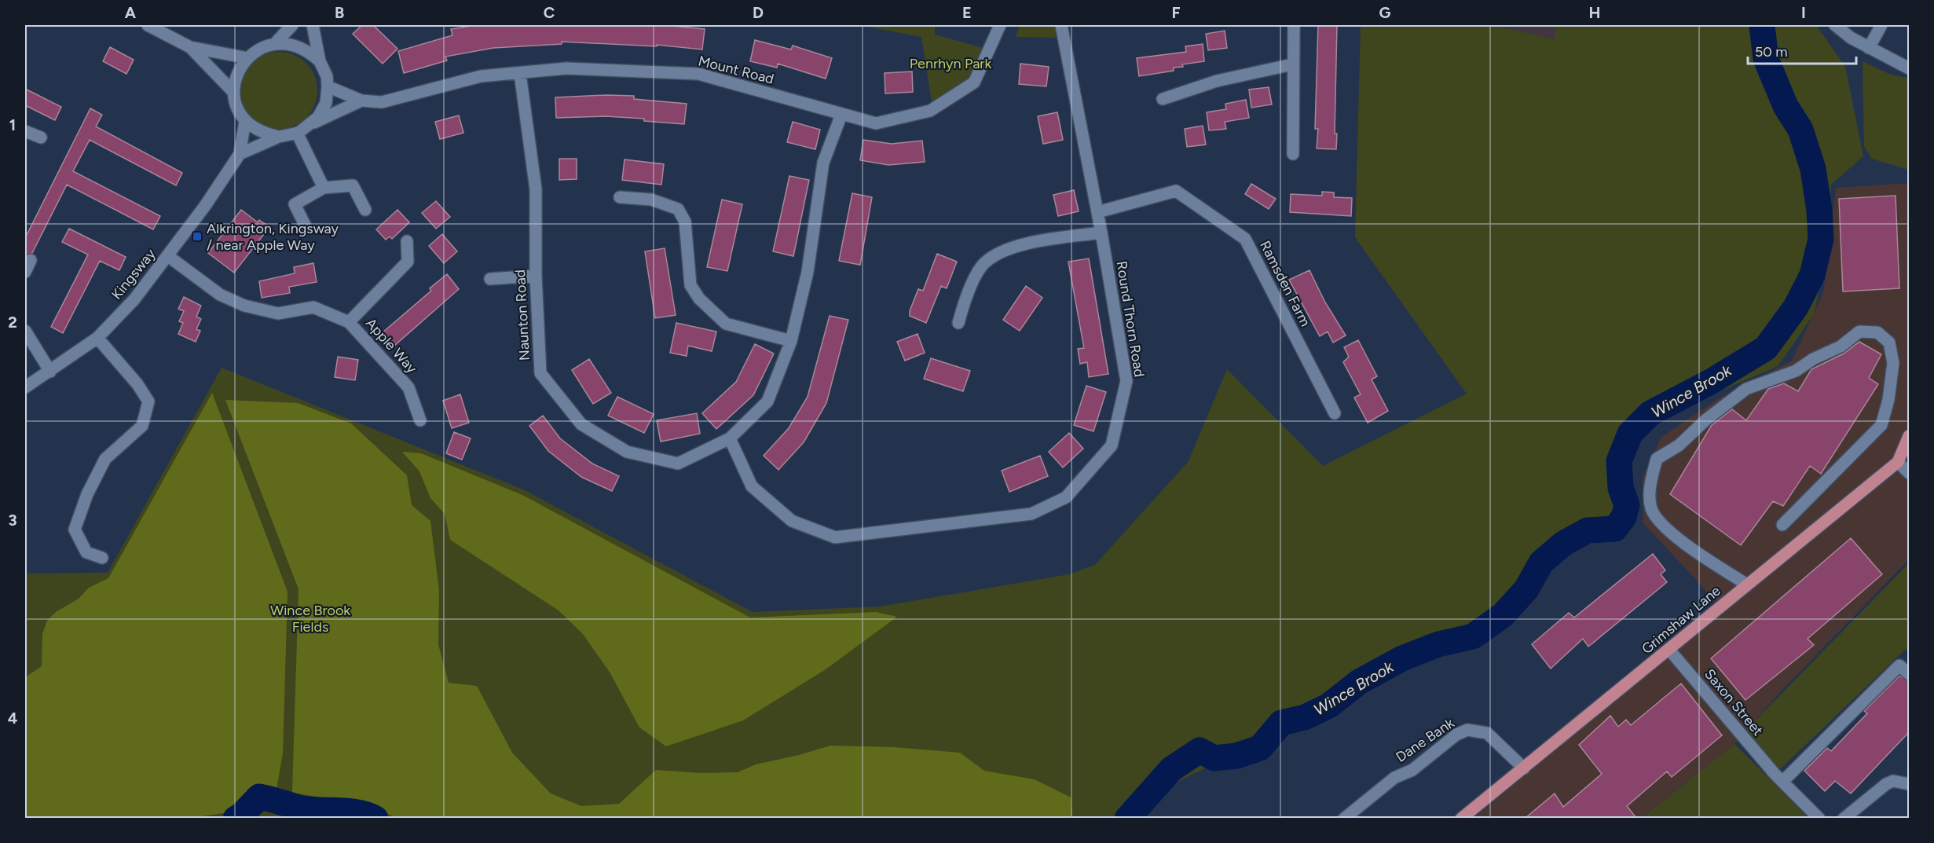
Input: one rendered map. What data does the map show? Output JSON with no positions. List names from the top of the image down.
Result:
{
  "streets": {
    "main road": ["Grimshaw Lane"],
    "street": [
      "Mount Road",
      "Kingsway",
      "Ramsden Farm",
      "Naunton Road",
      "Round Thorn Road",
      "Apple Way",
      "Saxon Street",
      "Dane Bank"
    ]
  },
  "crossings": [
    ["Mount Road", "Kingsway"],
    ["Mount Road", "Naunton Road"],
    ["Kingsway", "Apple Way"],
    ["Ramsden Farm", "Round Thorn Road"],
    ["Naunton Road", "Round Thorn Road"],
    ["Grimshaw Lane", "Saxon Street"],
    ["Grimshaw Lane", "Dane Bank"]
  ],
  "water": ["Wince Brook"],
  "parks": ["Penrhyn Park", "Wince Brook Fields"],
  "places": {
    "transit": ["Alkrington, Kingsway / near Apple Way"]
  },
  "scale_bar": "50 m",
  "grid": {
    "columns": [
      "A",
      "B",
      "C",
      "D",
      "E",
      "F",
      "G",
      "H",
      "I"
    ],
    "rows": [
      "1",
      "2",
      "3",
      "4"
    ]
  }
}
